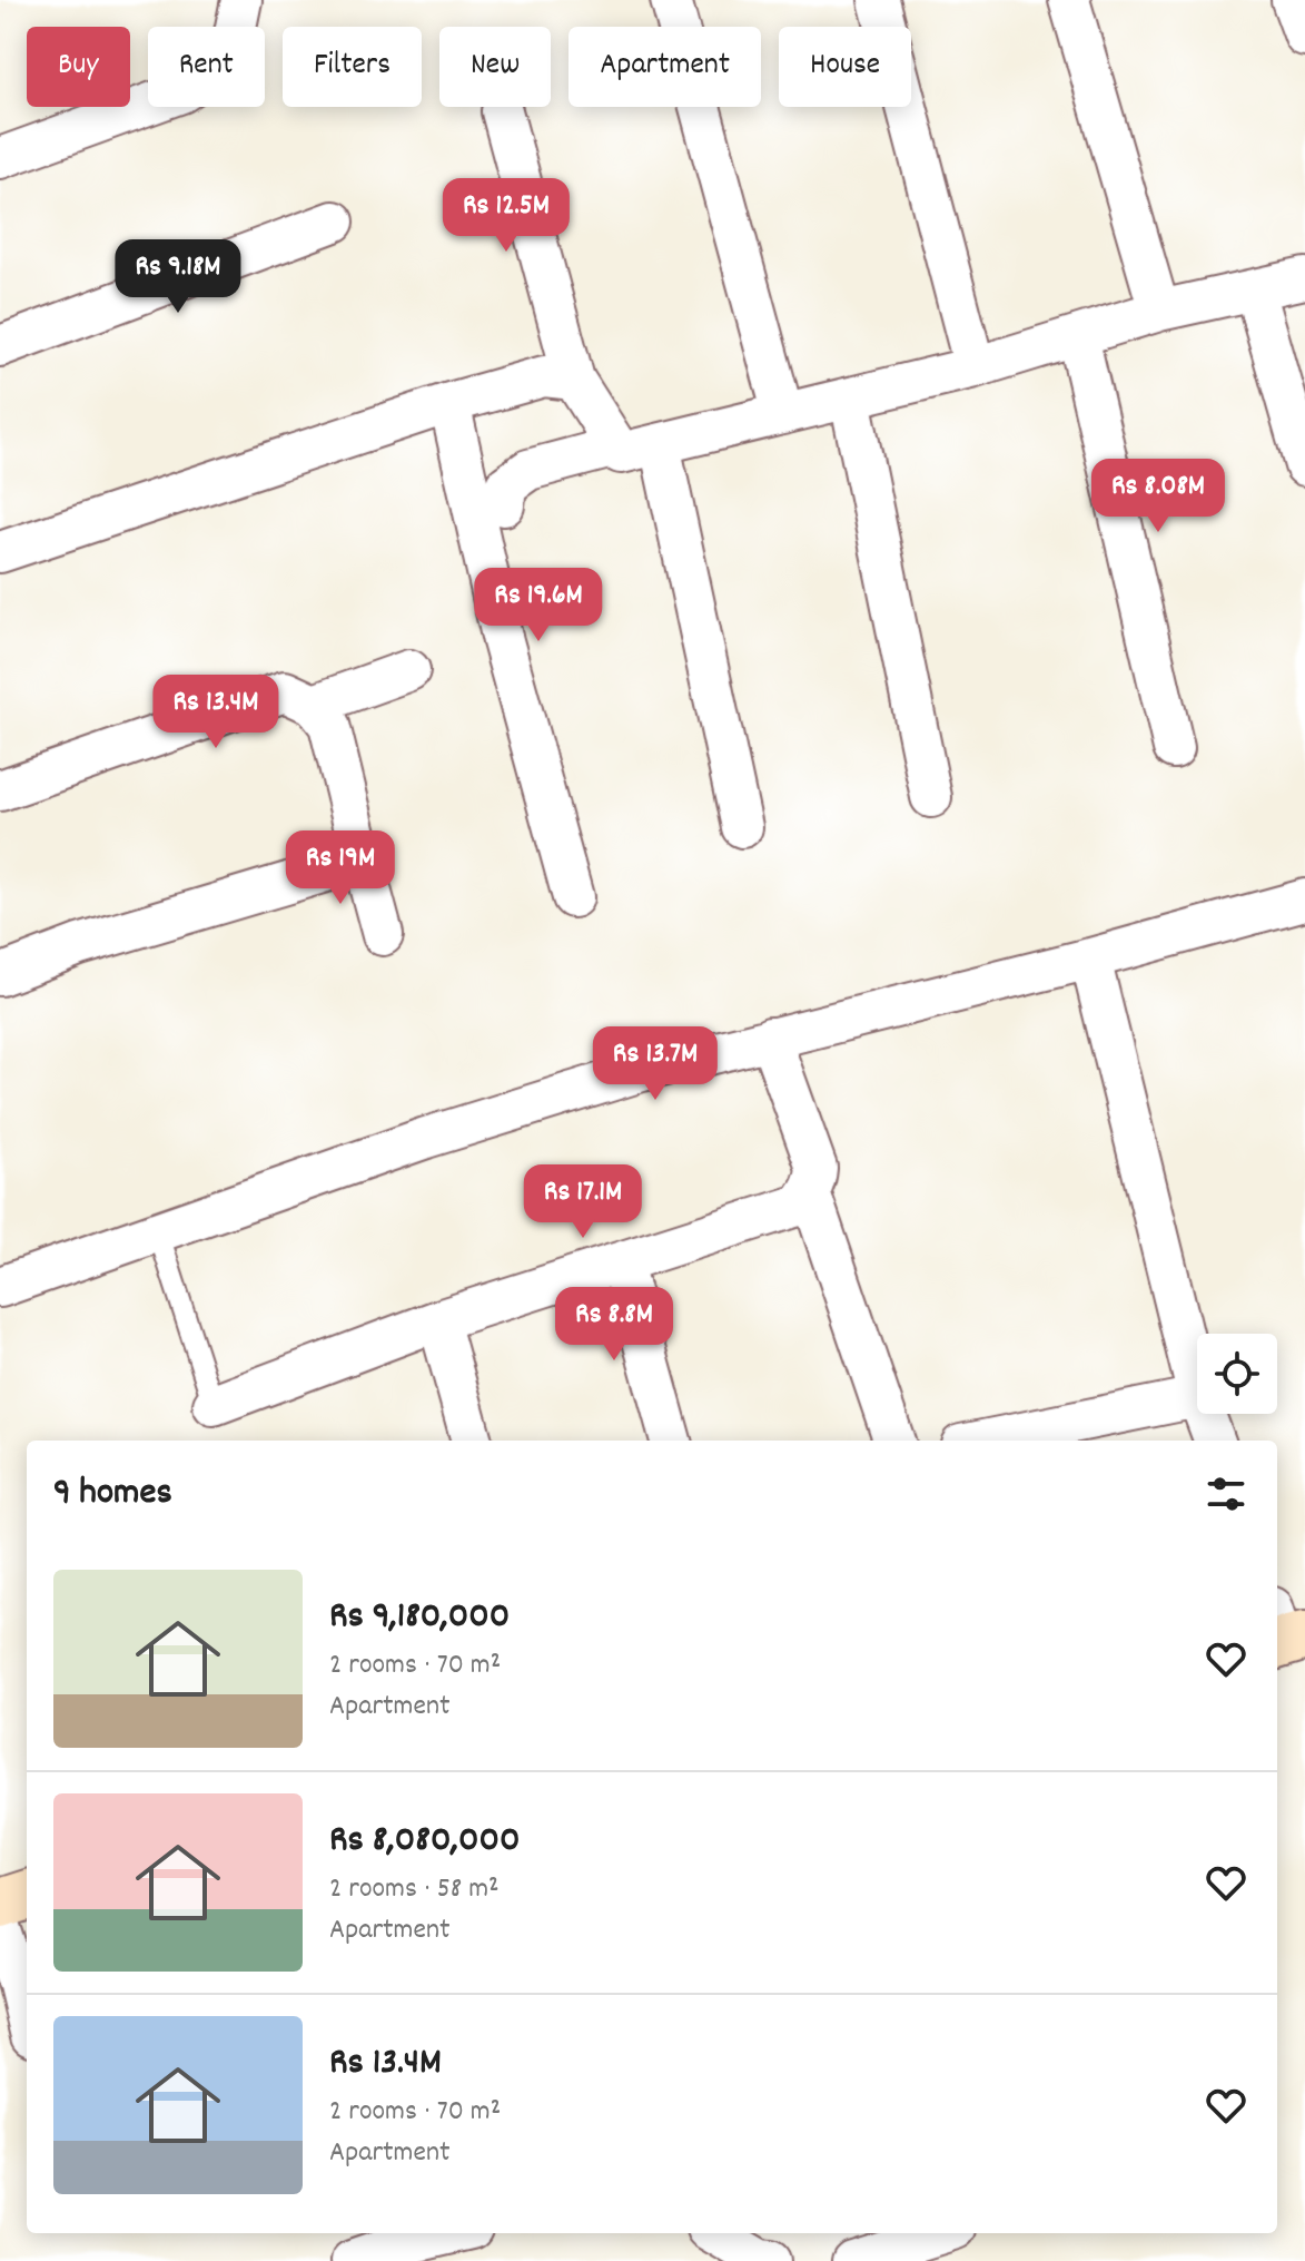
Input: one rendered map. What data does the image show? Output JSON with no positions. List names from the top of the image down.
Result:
{
  "page": {
    "chip": [
      "Buy",
      "Rent",
      "Filters",
      "New",
      "Apartment",
      "House"
    ],
    "price": [
      "Rs 12.5M",
      "Rs 9.18M",
      "Rs 8.08M",
      "Rs 19.6M",
      "Rs 13.4M",
      "Rs 19M",
      "Rs 13.7M",
      "Rs 17.1M",
      "Rs 8.8M"
    ],
    "heading": "9 homes",
    "list": [
      {
        "name": "Rs 9,180,000",
        "note": "2 rooms · 70 m² · Apartment"
      },
      {
        "name": "Rs 8,080,000",
        "note": "2 rooms · 58 m² · Apartment"
      },
      {
        "name": "Rs 13.4M",
        "note": "2 rooms · 70 m² · Apartment"
      }
    ]
  }
}
